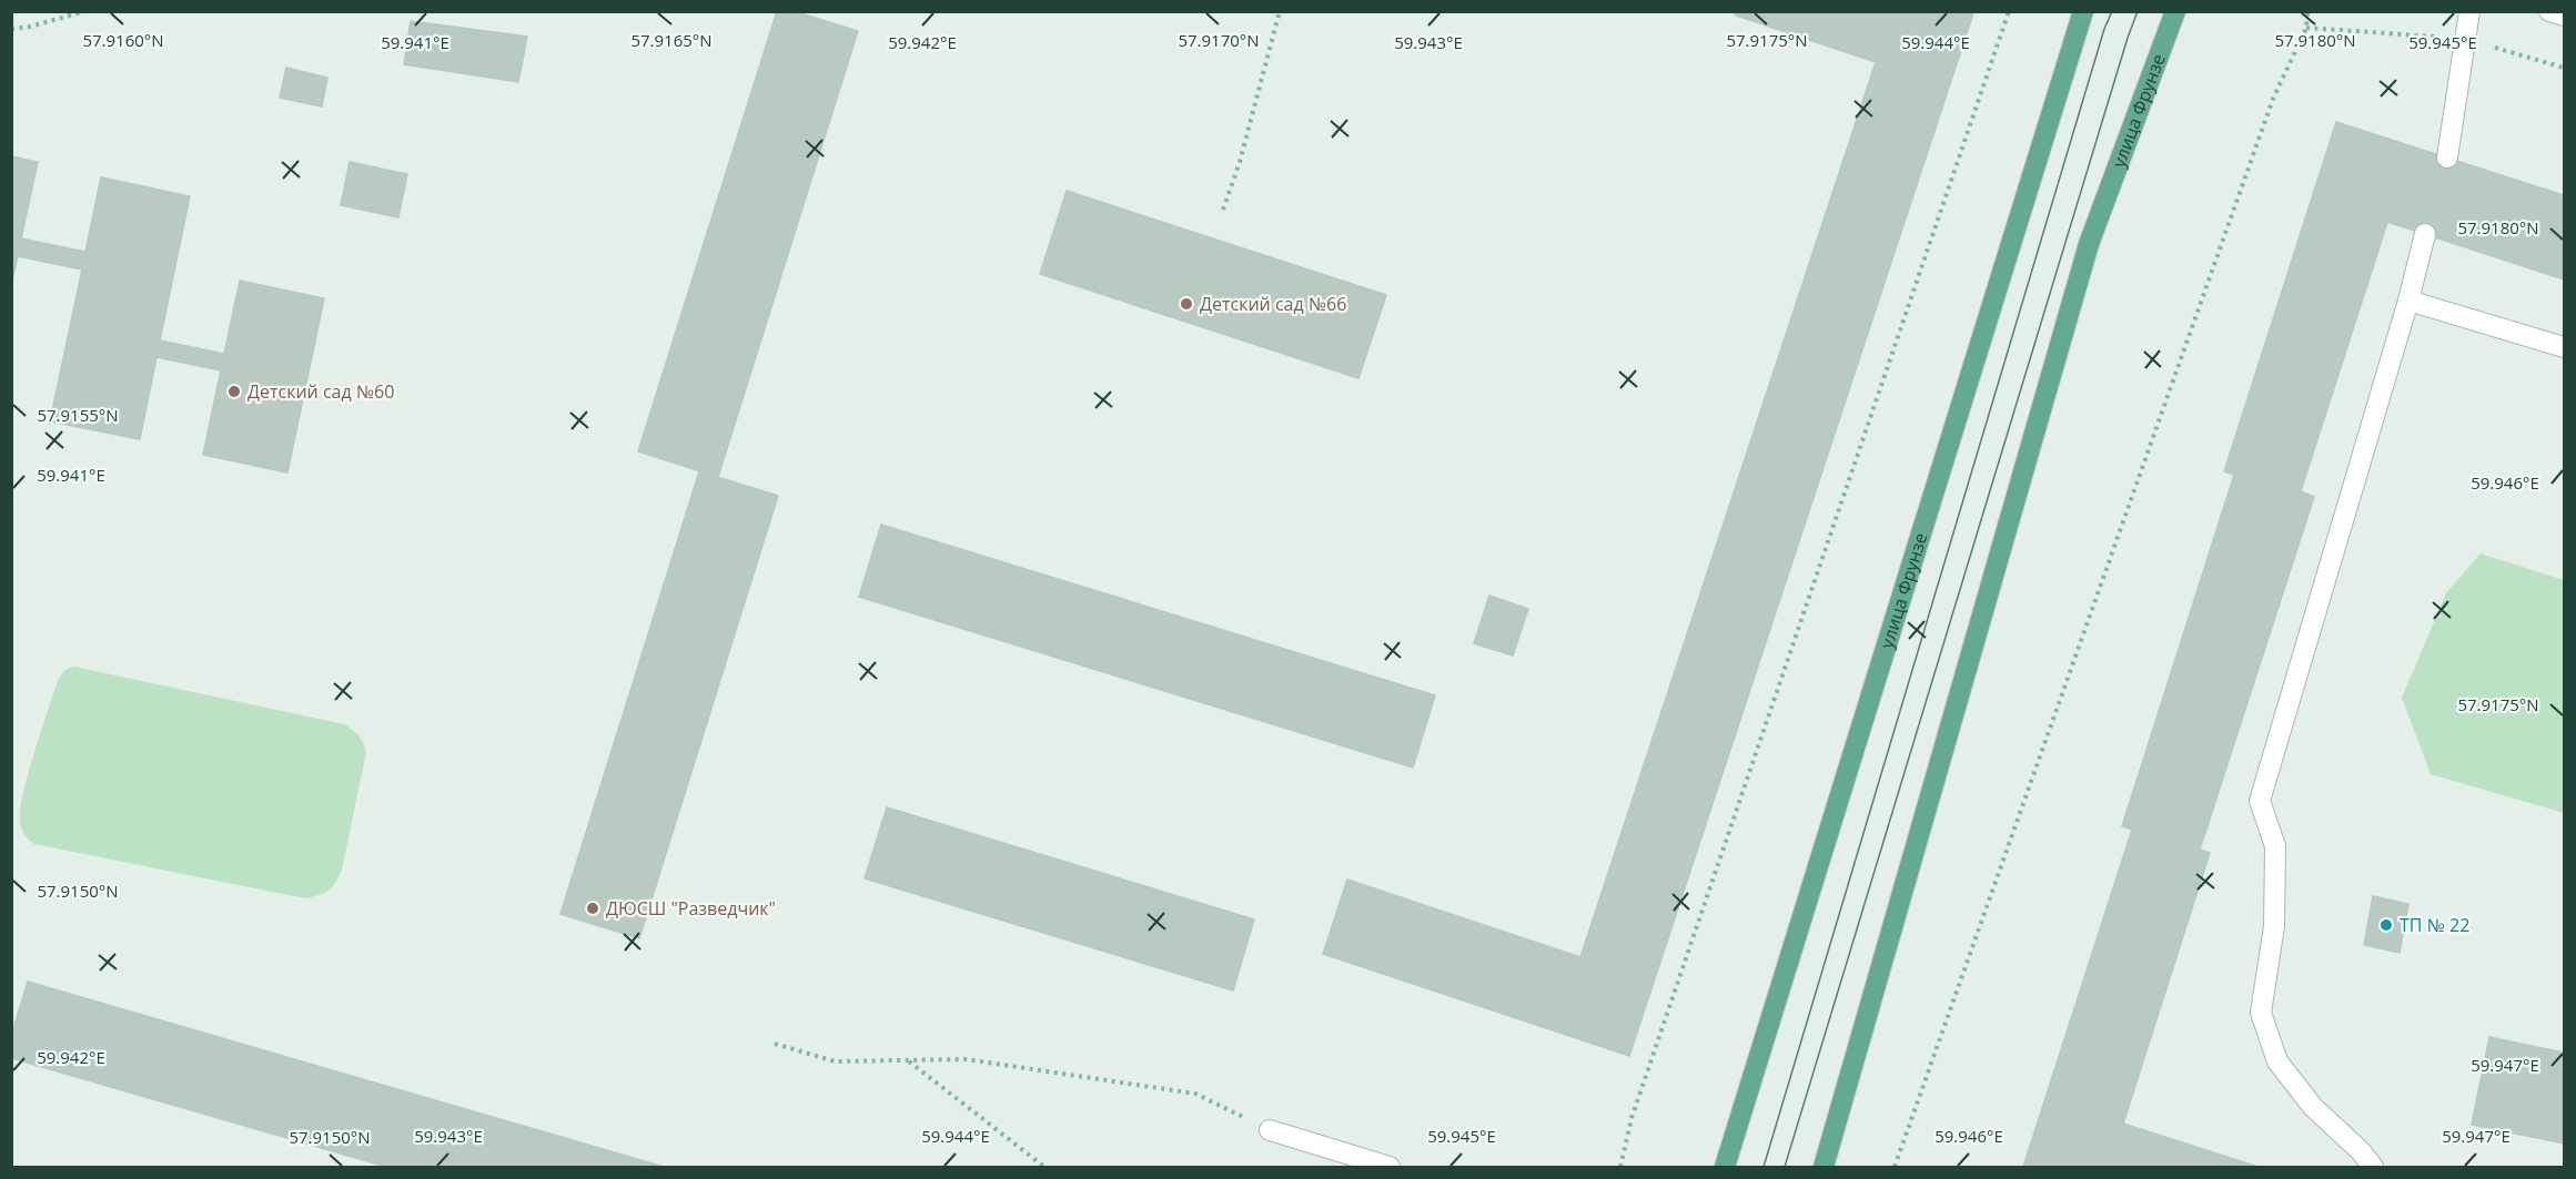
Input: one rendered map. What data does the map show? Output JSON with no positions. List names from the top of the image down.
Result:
{
  "streets": {
    "main road": ["улица Фрунзе"]
  },
  "places": [
    "Детский сад №66",
    "Детский сад №60",
    "ДЮСШ \"Разведчик\"",
    "ТП № 22"
  ],
  "coordinates": [
    "57.9160°N",
    "57.9165°N",
    "57.9170°N",
    "57.9175°N",
    "57.9180°N",
    "59.943°E",
    "59.944°E",
    "59.945°E",
    "59.941°E",
    "59.942°E",
    "57.9155°N",
    "59.946°E",
    "57.9150°N",
    "59.947°E"
  ]
}
